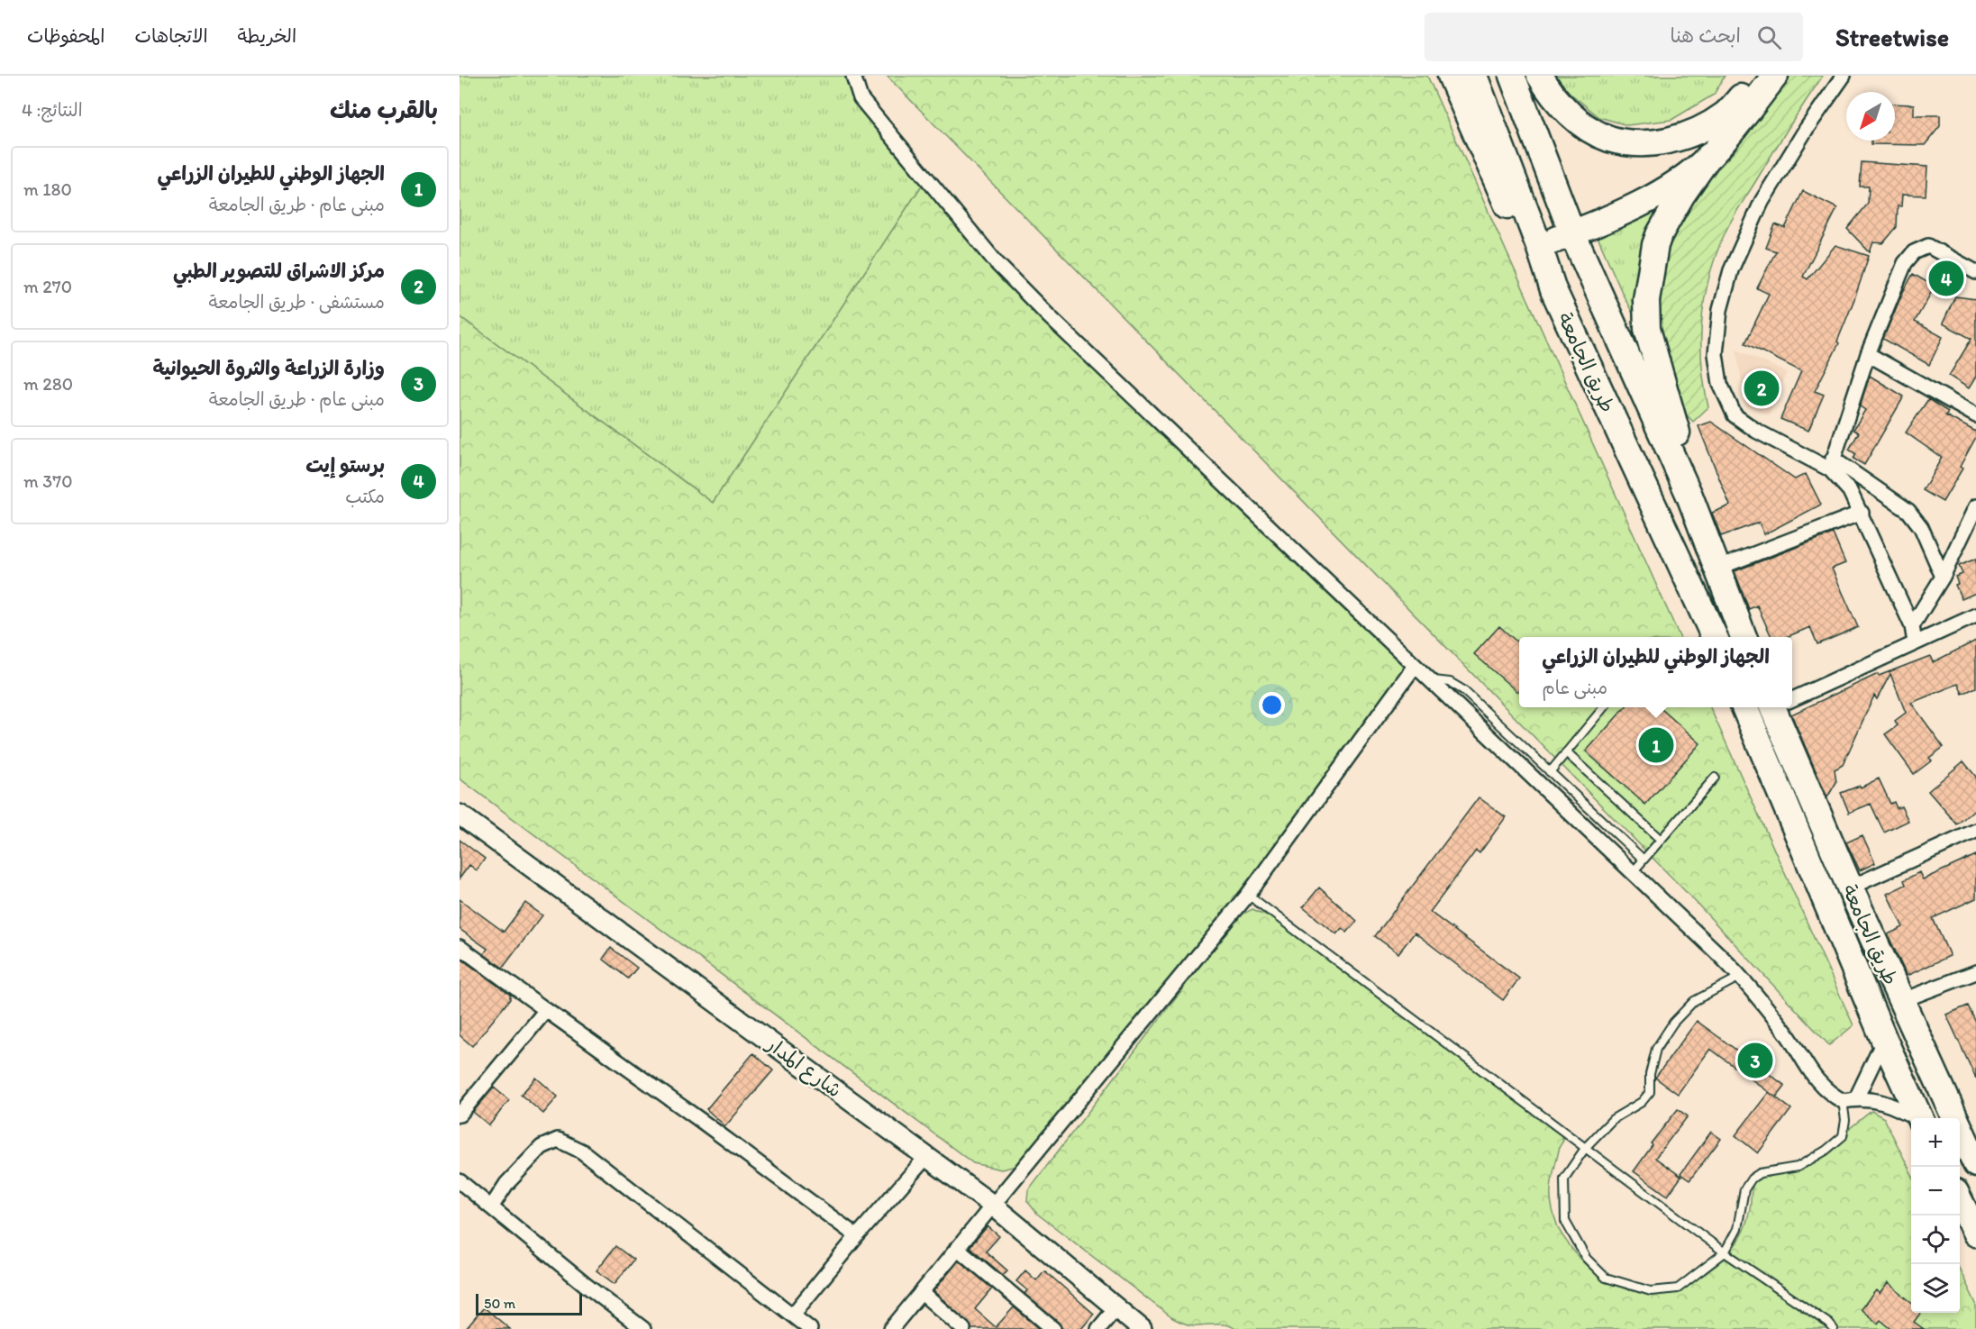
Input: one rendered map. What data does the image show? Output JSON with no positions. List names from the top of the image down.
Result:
{
  "streets": {
    "highway": ["طريق الجامعة"],
    "street": ["شارع المدار"]
  },
  "scale_bar": "50 m",
  "north": "bottom left",
  "page": {
    "header": "Streetwise",
    "search": "ابحث هنا",
    "nav": ["الخريطة", "الاتجاهات", "المحفوظات"],
    "heading": ["بالقرب منك", "النتائج: 4"],
    "list": [
      {
        "mark": "1",
        "name": "الجهاز الوطني للطيران الزراعي",
        "note": "مبنى عام · طريق الجامعة",
        "value": "180 m"
      },
      {
        "mark": "2",
        "name": "مركز الاشراق للتصوير الطبي",
        "note": "مستشفى · طريق الجامعة",
        "value": "270 m"
      },
      {
        "mark": "3",
        "name": "وزارة الزراعة والثروة الحيوانية",
        "note": "مبنى عام · طريق الجامعة",
        "value": "280 m"
      },
      {
        "mark": "4",
        "name": "برستو إيت",
        "note": "مكتب",
        "value": "370 m"
      }
    ],
    "pins": [
      "4",
      "2",
      "1",
      "3"
    ],
    "popup": ["الجهاز الوطني للطيران الزراعي", "مبنى عام"],
    "map_buttons": ["+", "−"],
    "scale": "50 m"
  }
}
